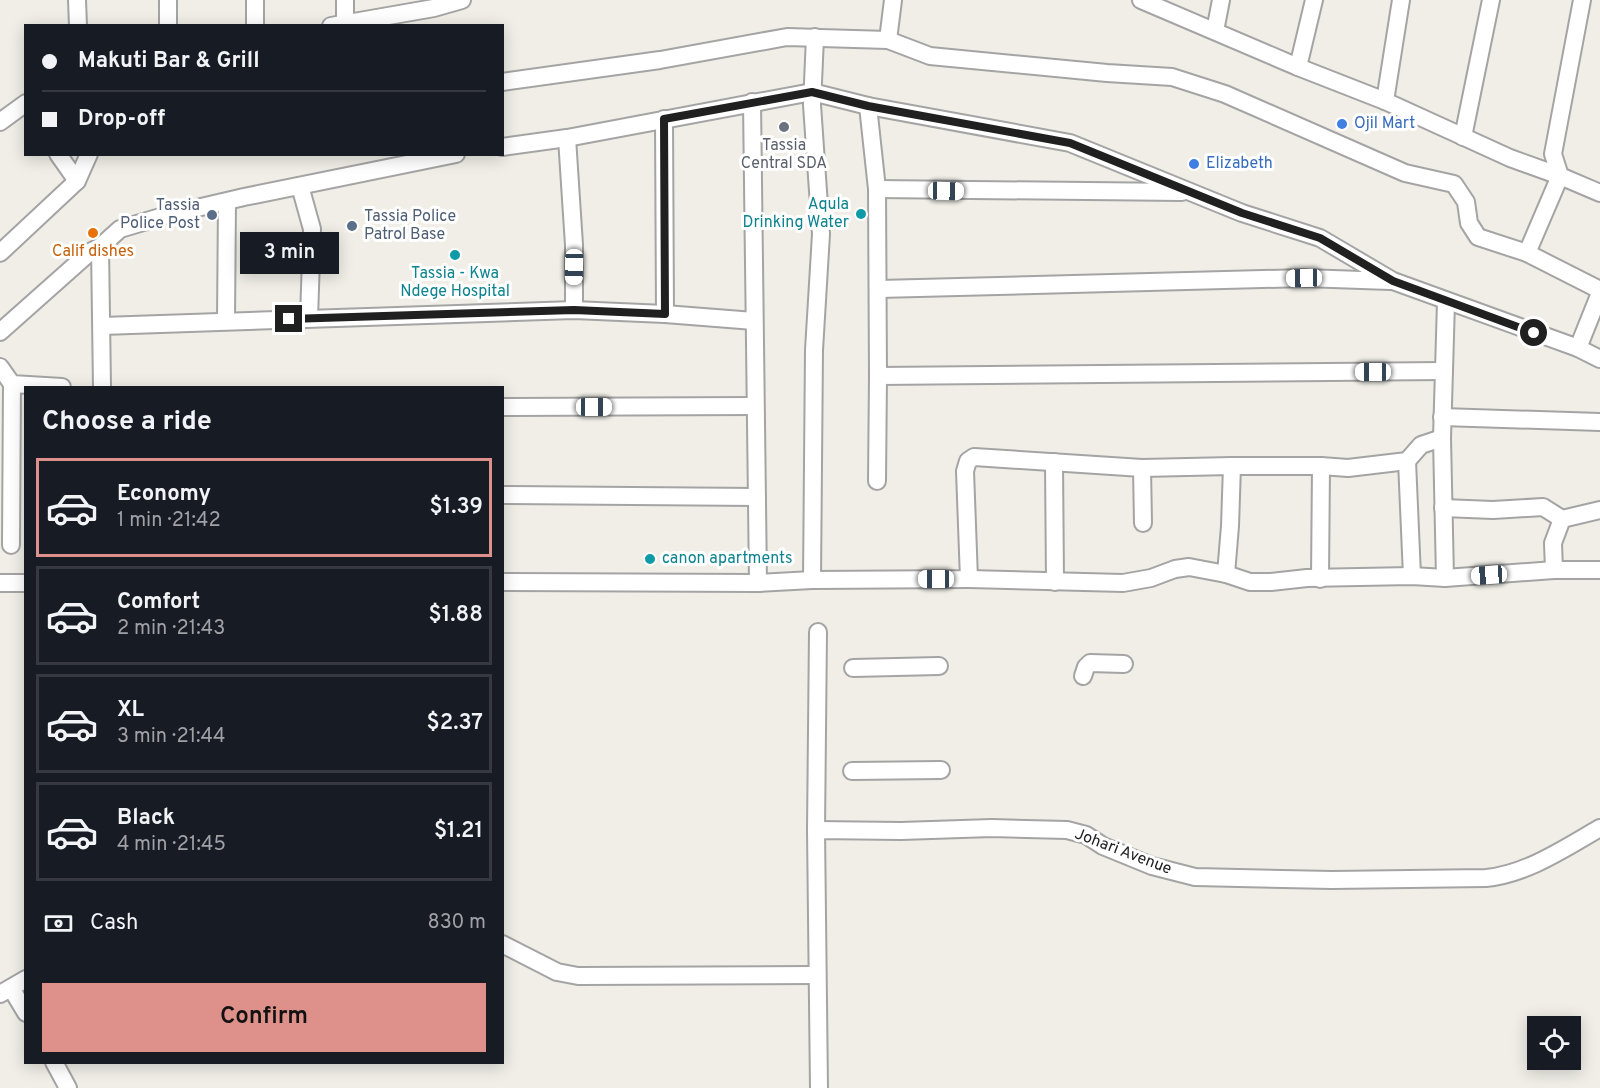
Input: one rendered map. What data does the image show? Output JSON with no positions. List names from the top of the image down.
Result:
{
  "streets": {
    "street": ["Johari Avenue"]
  },
  "places": [
    "Ojil Mart",
    "Tassia Central SDA",
    "Elizabeth",
    "Aqula Drinking Water",
    "Tassia Police Post",
    "Tassia Police Patrol Base",
    "Calif dishes",
    "Tassia - Kwa Ndege Hospital",
    "canon apartments"
  ],
  "page": {
    "banner": ["Makuti Bar & Grill", "Drop-off"],
    "bubble": "3 min",
    "heading": "Choose a ride",
    "list": [
      {
        "name": "Economy",
        "note": "1 min · 21:42",
        "value": "$1.39"
      },
      {
        "name": "Comfort",
        "note": "2 min · 21:43",
        "value": "$1.88"
      },
      {
        "name": "XL",
        "note": "3 min · 21:44",
        "value": "$2.37"
      },
      {
        "name": "Black",
        "note": "4 min · 21:45",
        "value": "$1.21"
      }
    ],
    "pay": ["Cash", "830 m"],
    "buttons": "Confirm"
  }
}
